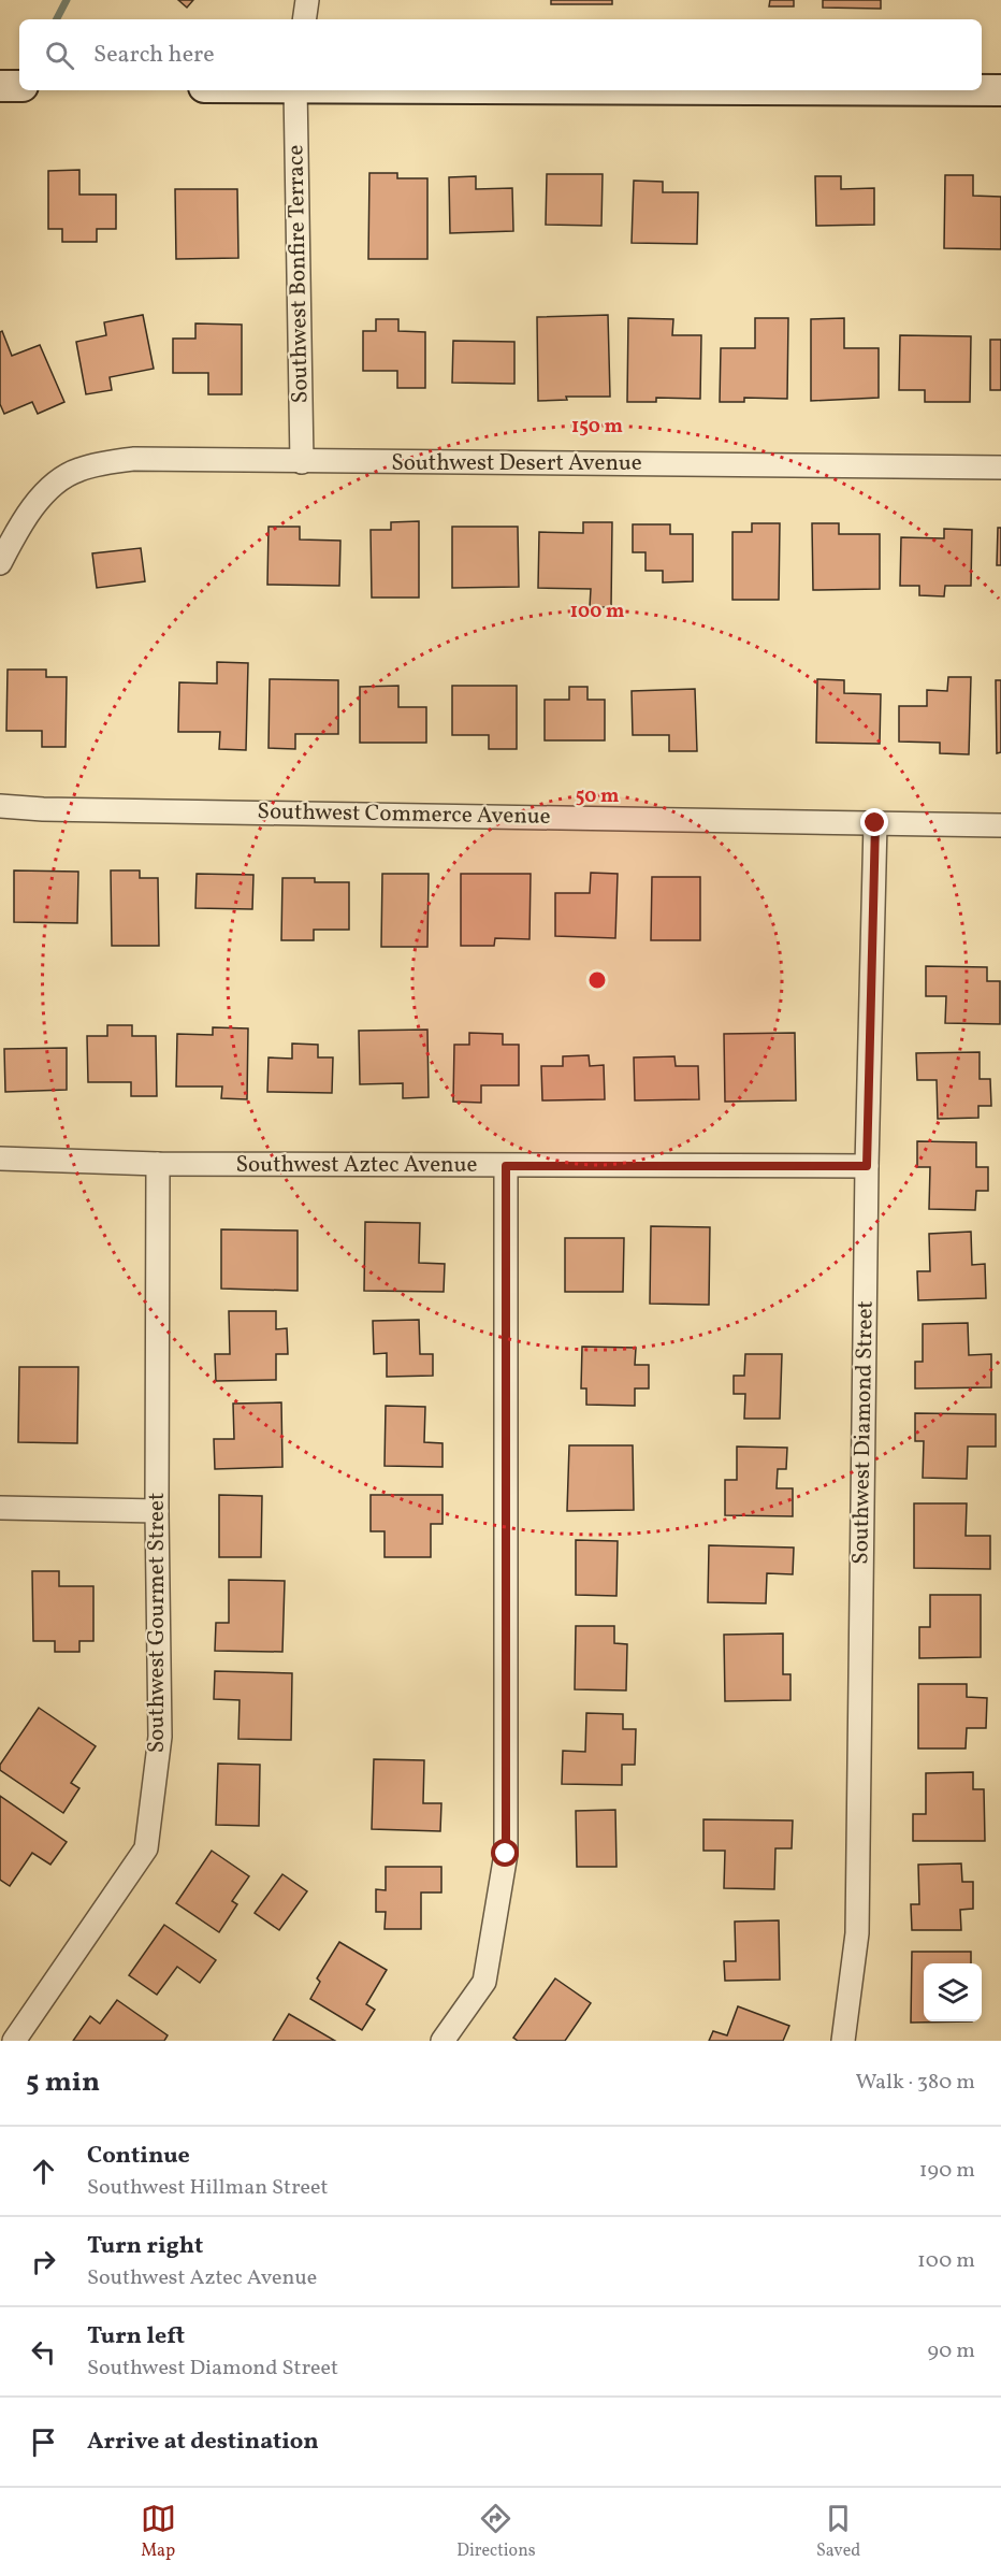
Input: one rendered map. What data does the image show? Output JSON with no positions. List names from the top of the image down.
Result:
{
  "streets": {
    "street": [
      "Southwest Bonfire Terrace",
      "Southwest Desert Avenue",
      "Southwest Commerce Avenue",
      "Southwest Aztec Avenue",
      "Southwest Diamond Street",
      "Southwest Gourmet Street"
    ]
  },
  "crossings": [
    ["Southwest Bonfire Terrace", "Southwest Desert Avenue"],
    ["Southwest Commerce Avenue", "Southwest Diamond Street"],
    ["Southwest Aztec Avenue", "Southwest Diamond Street"],
    ["Southwest Aztec Avenue", "Southwest Gourmet Street"]
  ],
  "page": {
    "search": "Search here",
    "heading": ["5 min", "Walk · 380 m"],
    "list": [
      ["Continue", "Southwest Hillman Street", "190 m"],
      ["Turn right", "Southwest Aztec Avenue", "100 m"],
      ["Turn left", "Southwest Diamond Street", "90 m"],
      "Arrive at destination"
    ],
    "nav": ["Map", "Directions", "Saved"]
  },
  "rings": ["150 m", "100 m", "50 m"]
}
